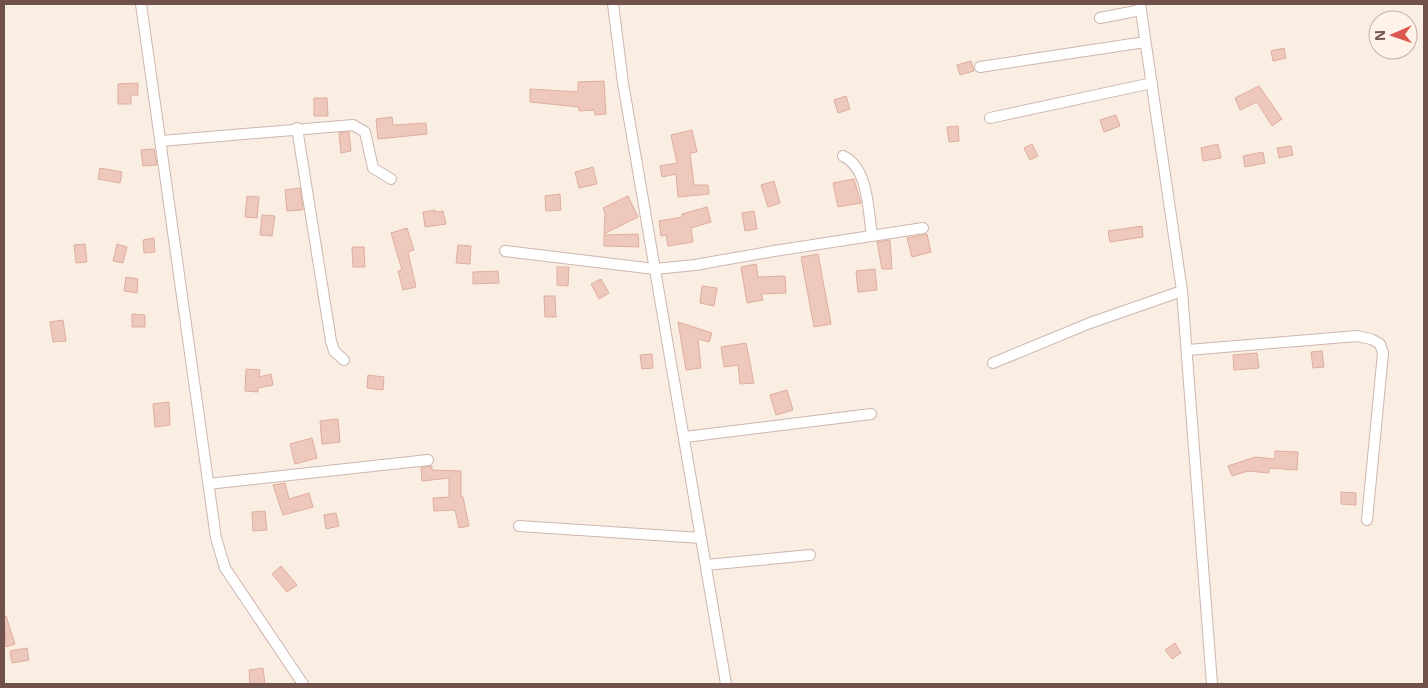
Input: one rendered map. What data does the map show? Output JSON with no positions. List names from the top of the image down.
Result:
{
  "north": "left"
}
